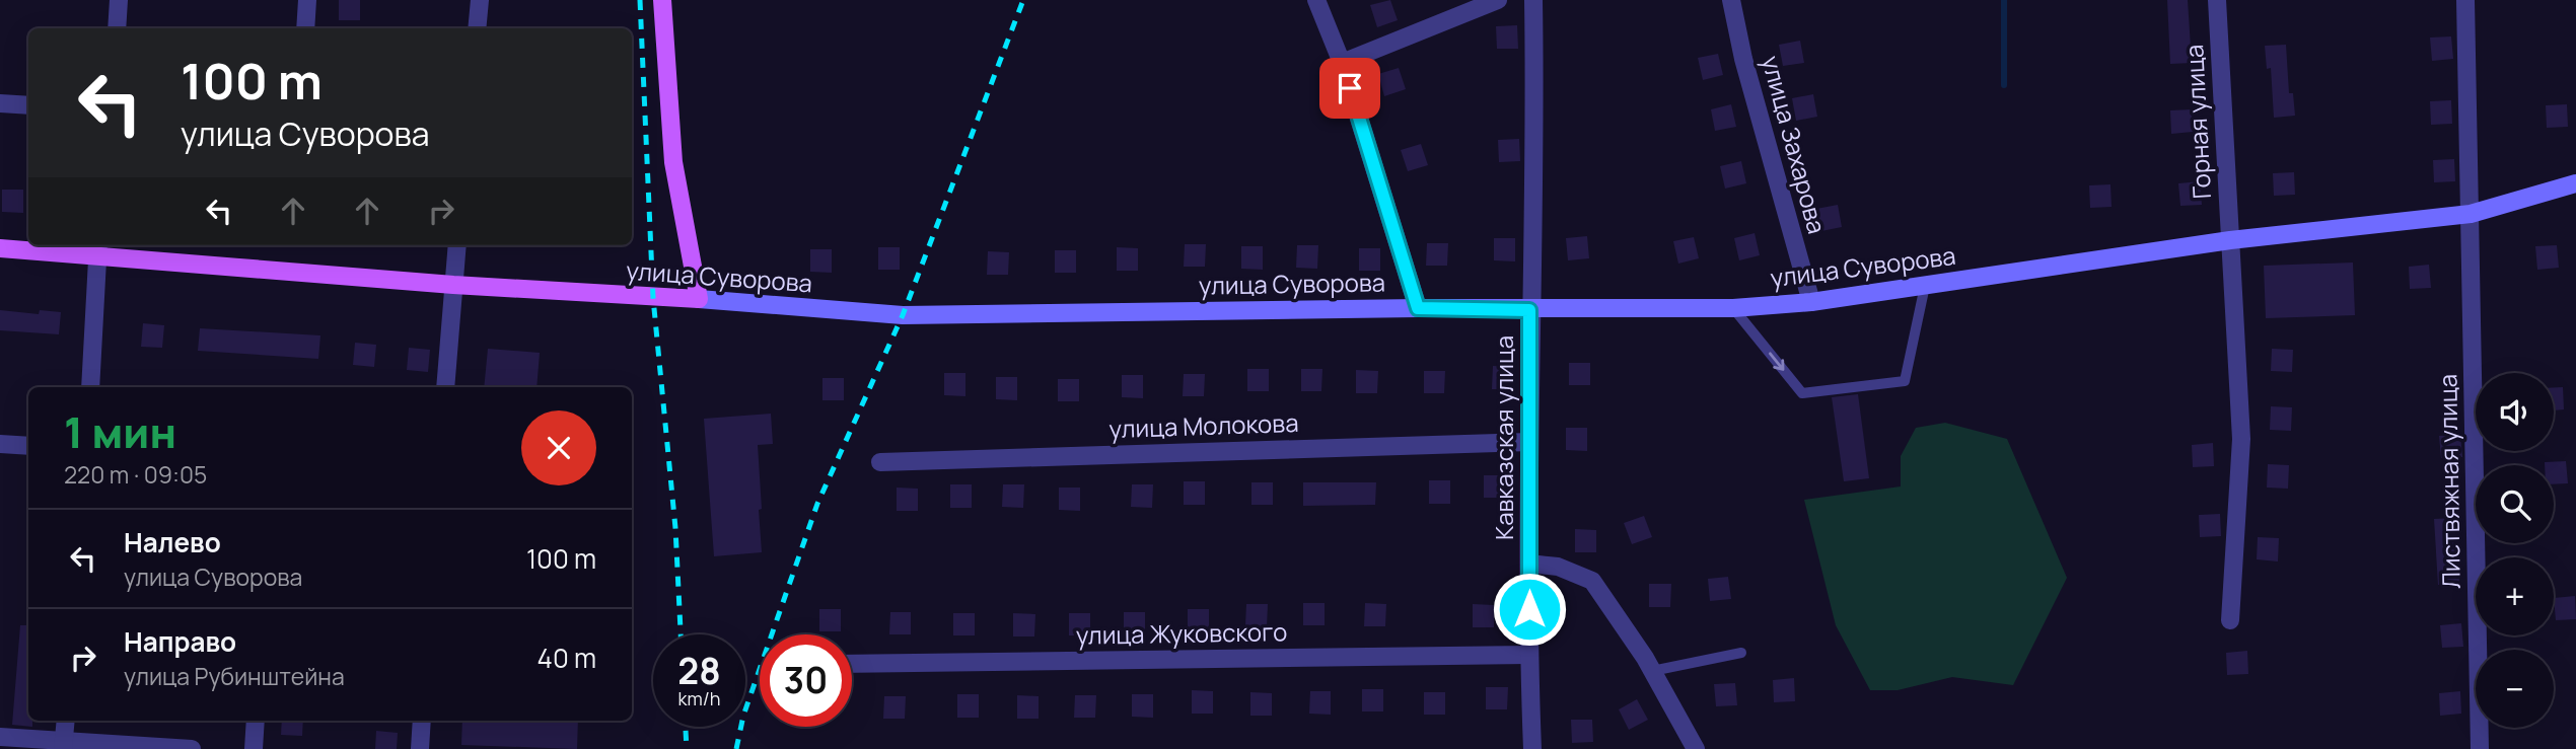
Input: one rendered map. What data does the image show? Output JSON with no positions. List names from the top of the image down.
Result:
{
  "streets": {
    "main road": ["улица Суворова"],
    "street": [
      "Горная улица",
      "улица Захарова",
      "улица Молокова",
      "Кавказская улица",
      "Листвяжная улица",
      "улица Жуковского"
    ]
  },
  "crossings": [
    ["Горная улица", "улица Суворова"],
    ["улица Захарова", "улица Суворова"],
    ["улица Суворова", "Кавказская улица"],
    ["улица Суворова", "Листвяжная улица"],
    ["улица Молокова", "Кавказская улица"],
    ["Кавказская улица", "улица Жуковского"]
  ],
  "page": {
    "turn": ["100 m", "улица Суворова"],
    "map_buttons": ["+", "−"],
    "heading": ["1 мин", "220 m · 09:05"],
    "list": [
      {
        "name": "Налево",
        "note": "улица Суворова",
        "value": "100 m"
      },
      {
        "name": "Направо",
        "note": "улица Рубинштейна",
        "value": "40 m"
      }
    ],
    "speed": "28 km/h",
    "limit": "30"
  }
}
